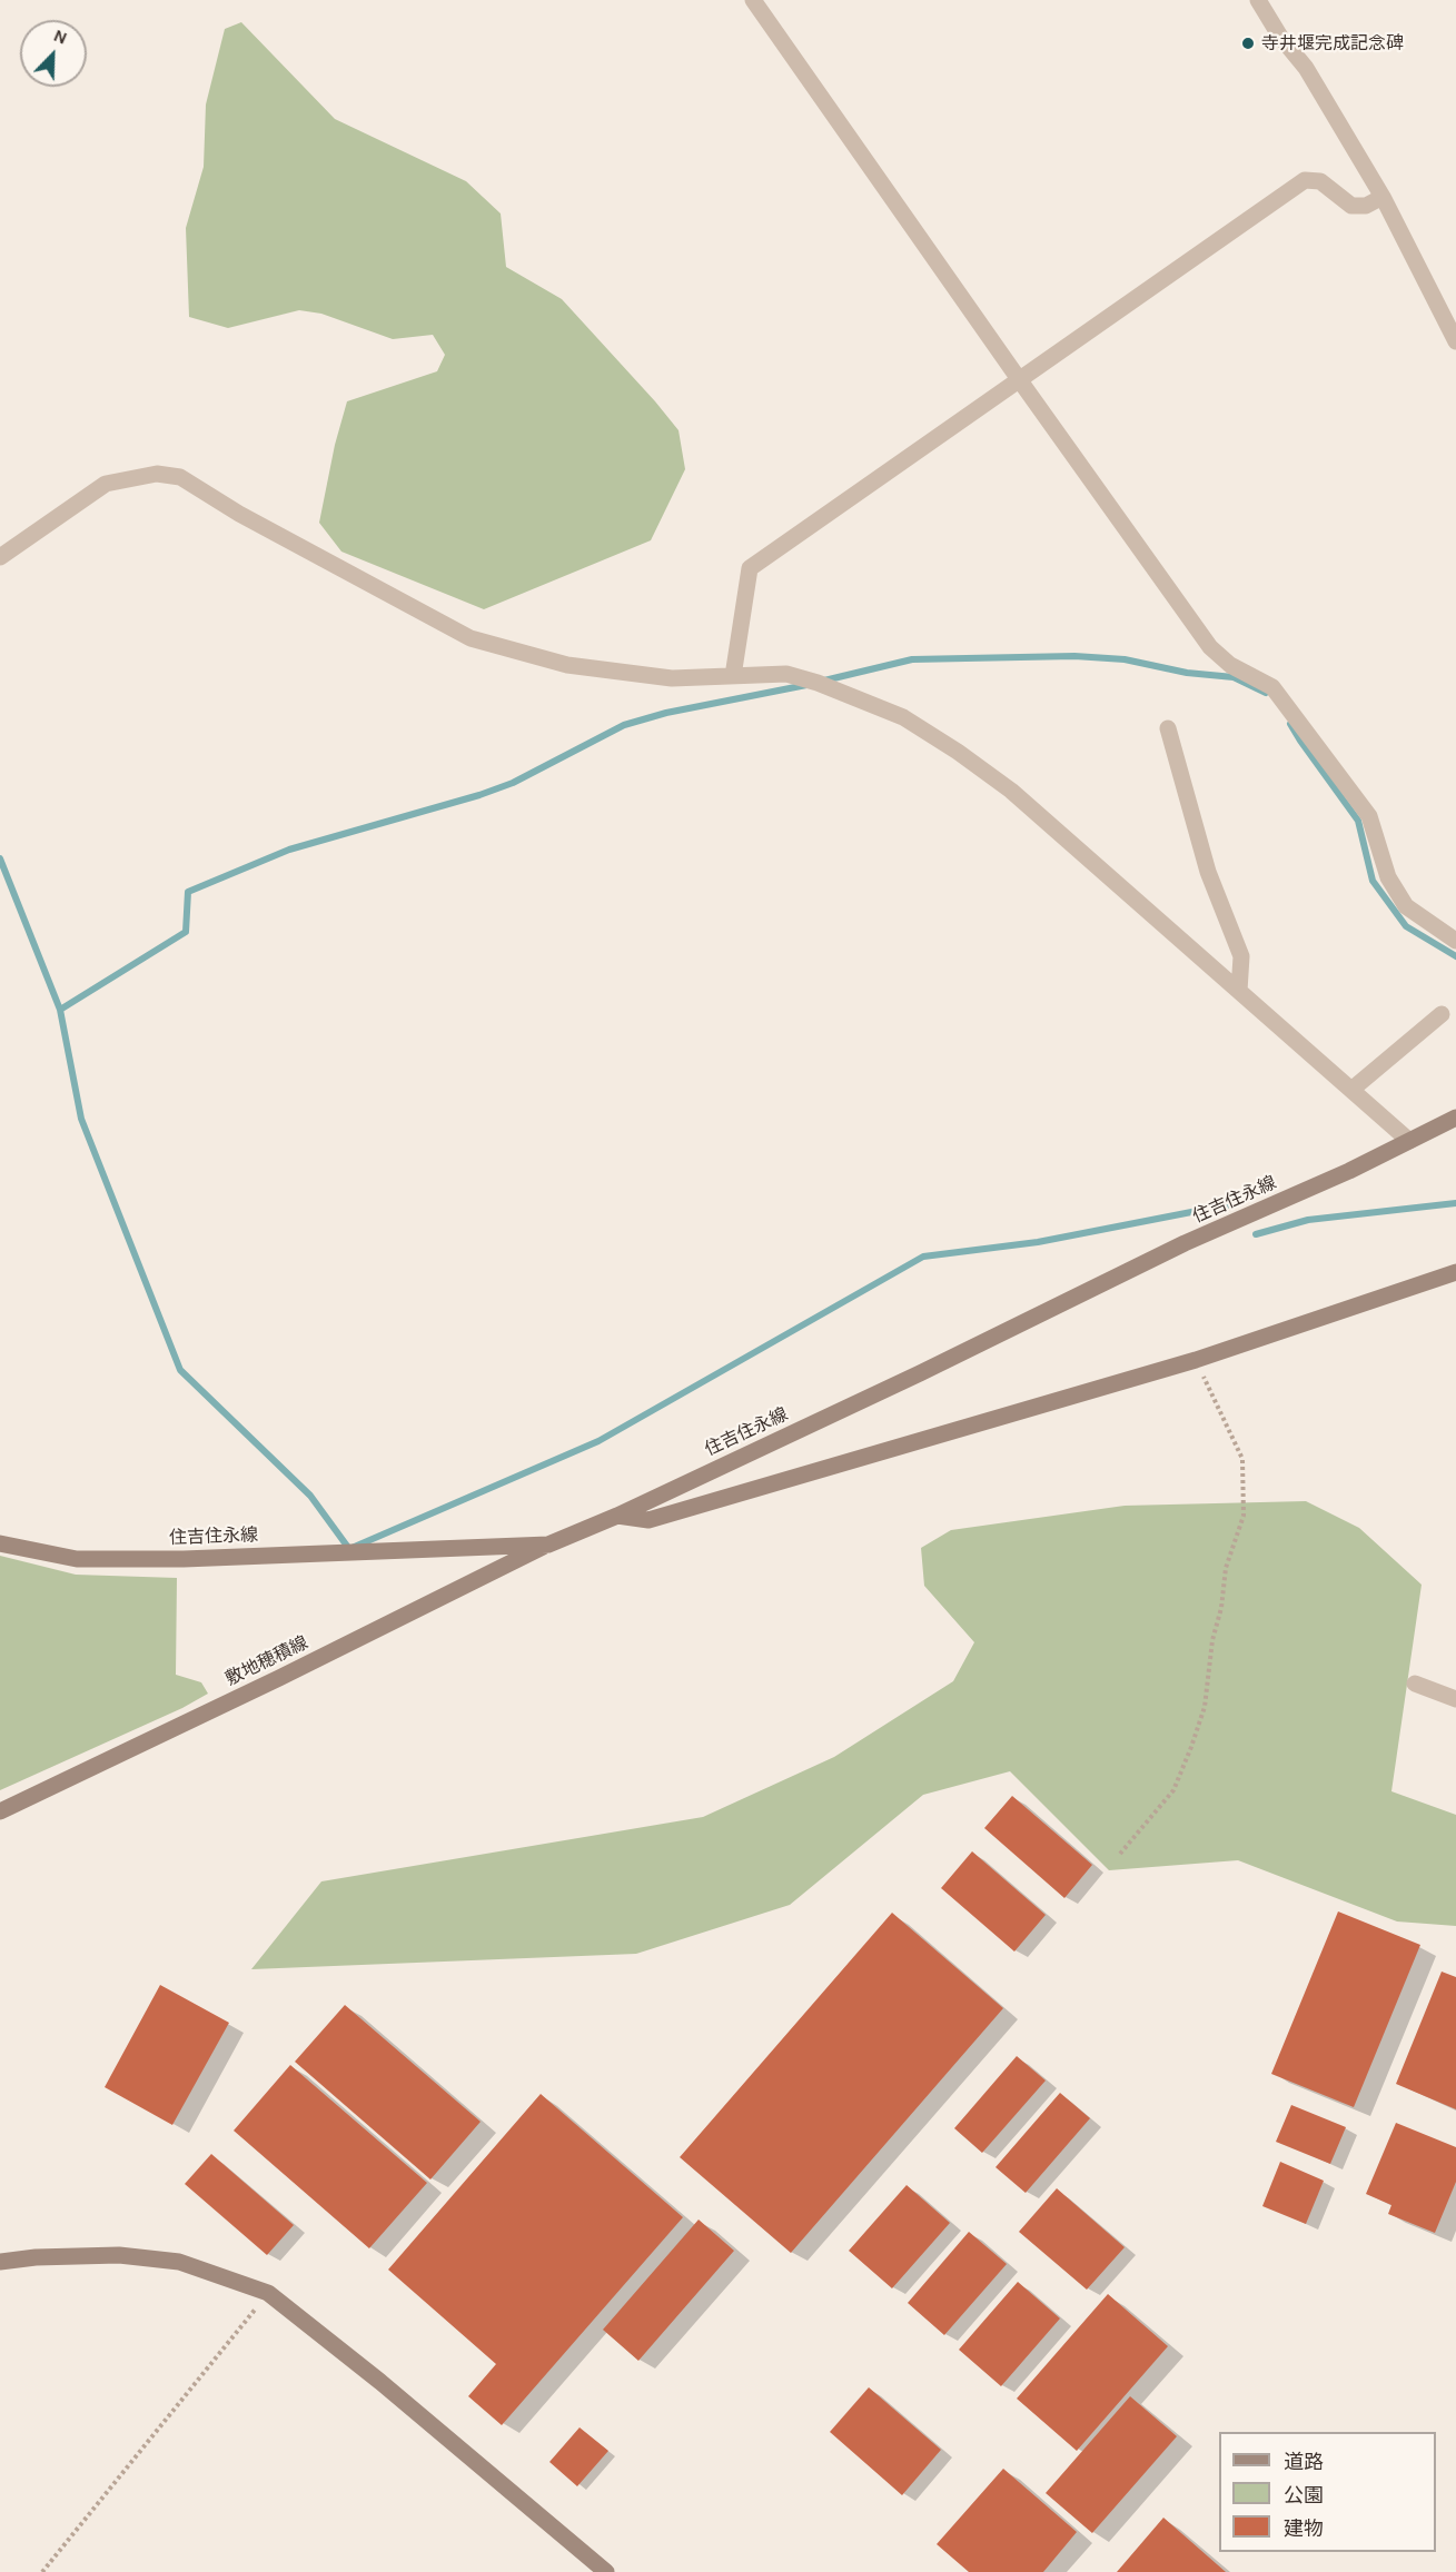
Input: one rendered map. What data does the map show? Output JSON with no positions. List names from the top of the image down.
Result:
{
  "streets": {
    "main road": ["住吉住永線", "敷地穂積線"]
  },
  "crossings": [
    ["住吉住永線", "敷地穂積線"]
  ],
  "places": ["寺井堰完成記念碑"],
  "legend": ["道路", "公園", "建物"],
  "north": "top right"
}
